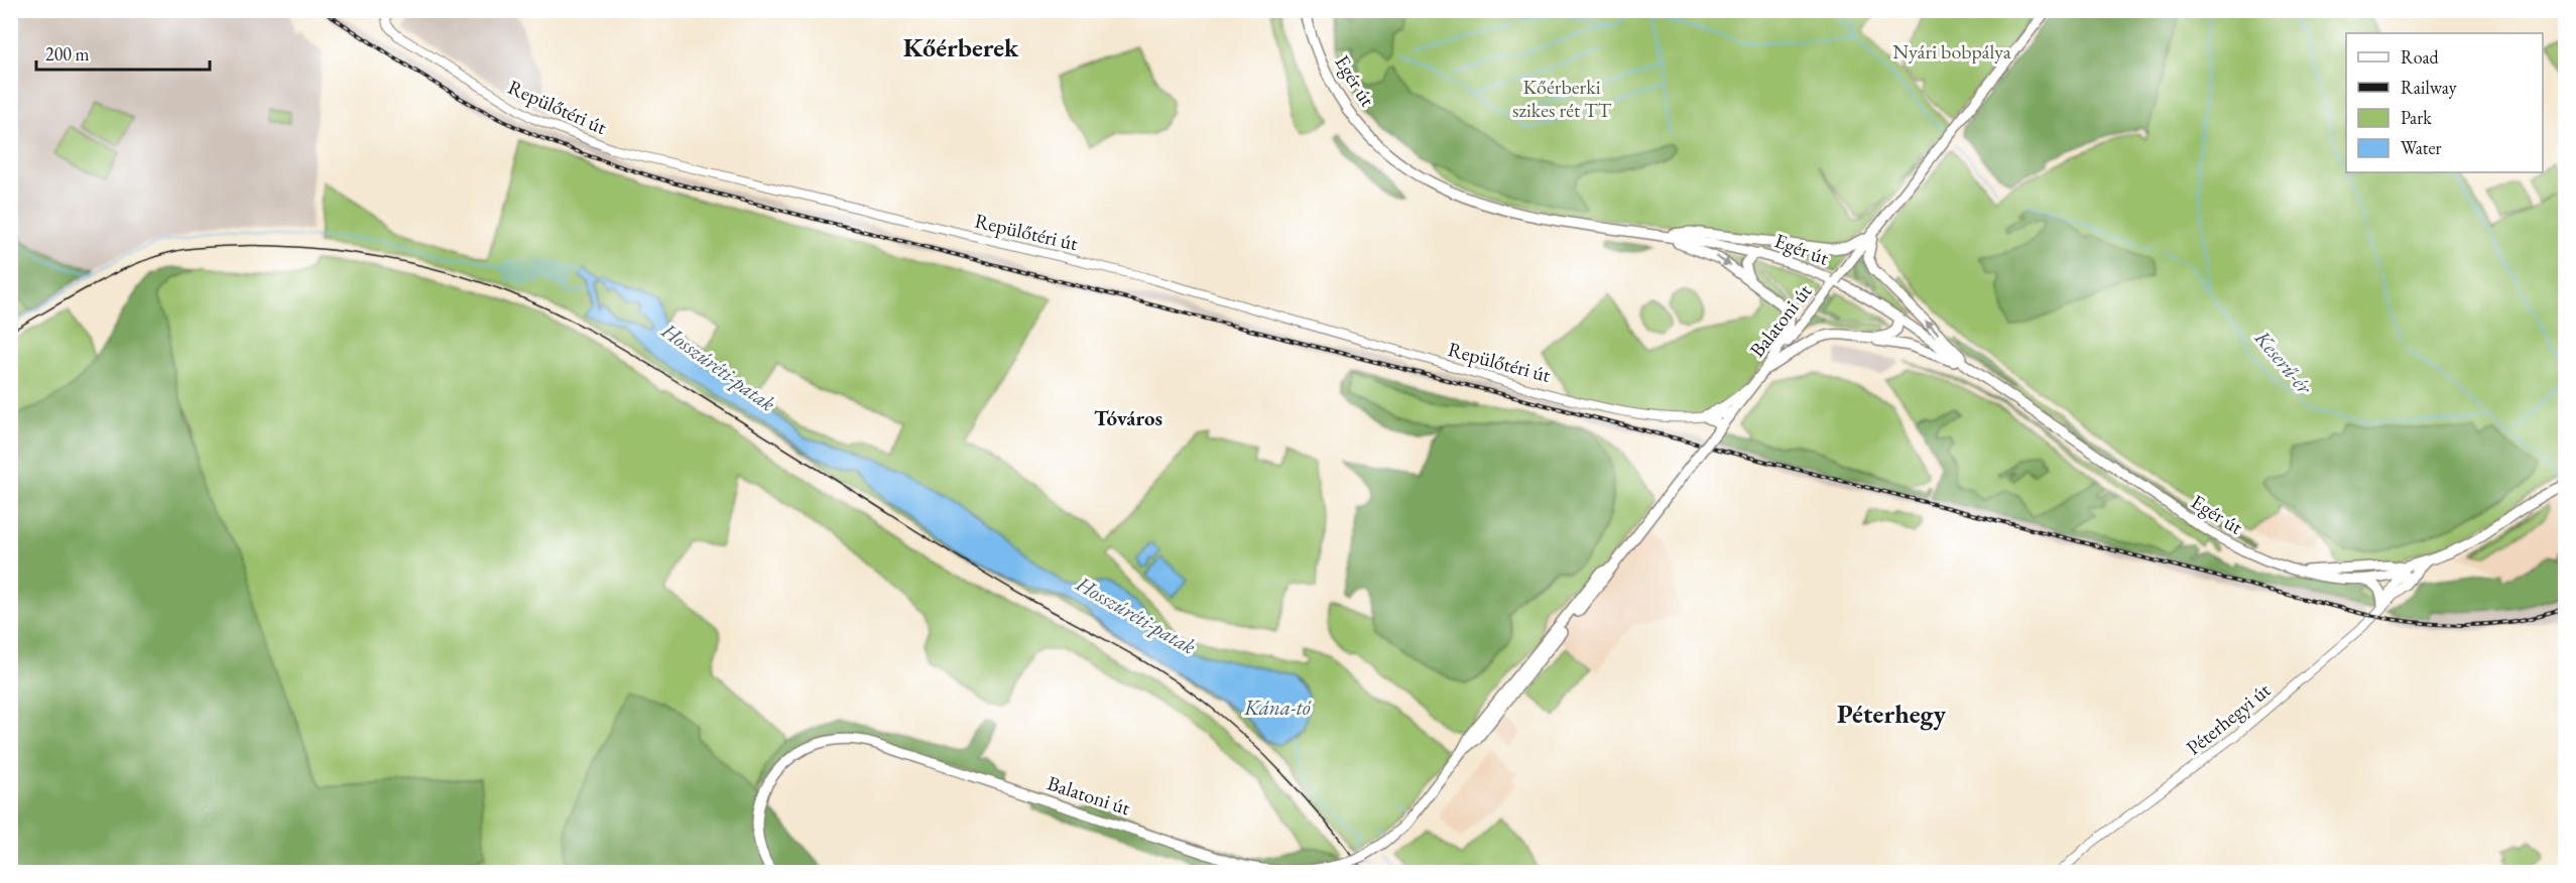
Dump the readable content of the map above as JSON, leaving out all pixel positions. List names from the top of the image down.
{
  "streets": {
    "main road": ["Egér út", "Balatoni út"],
    "street": ["Repülőtéri út", "Péterhegyi út"]
  },
  "crossings": [
    ["Egér út", "Péterhegyi út"],
    ["Repülőtéri út", "Balatoni út"]
  ],
  "districts": ["Kőérberek", "Tóváros", "Péterhegy"],
  "water": ["Keserű-ér", "Hosszúréti-patak", "Kána-tó"],
  "parks": ["Nyári bobpálya", "Kőérberki szikes rét TT"],
  "legend": [
    "Road",
    "Railway",
    "Park",
    "Water"
  ],
  "scale_bar": "200 m"
}
